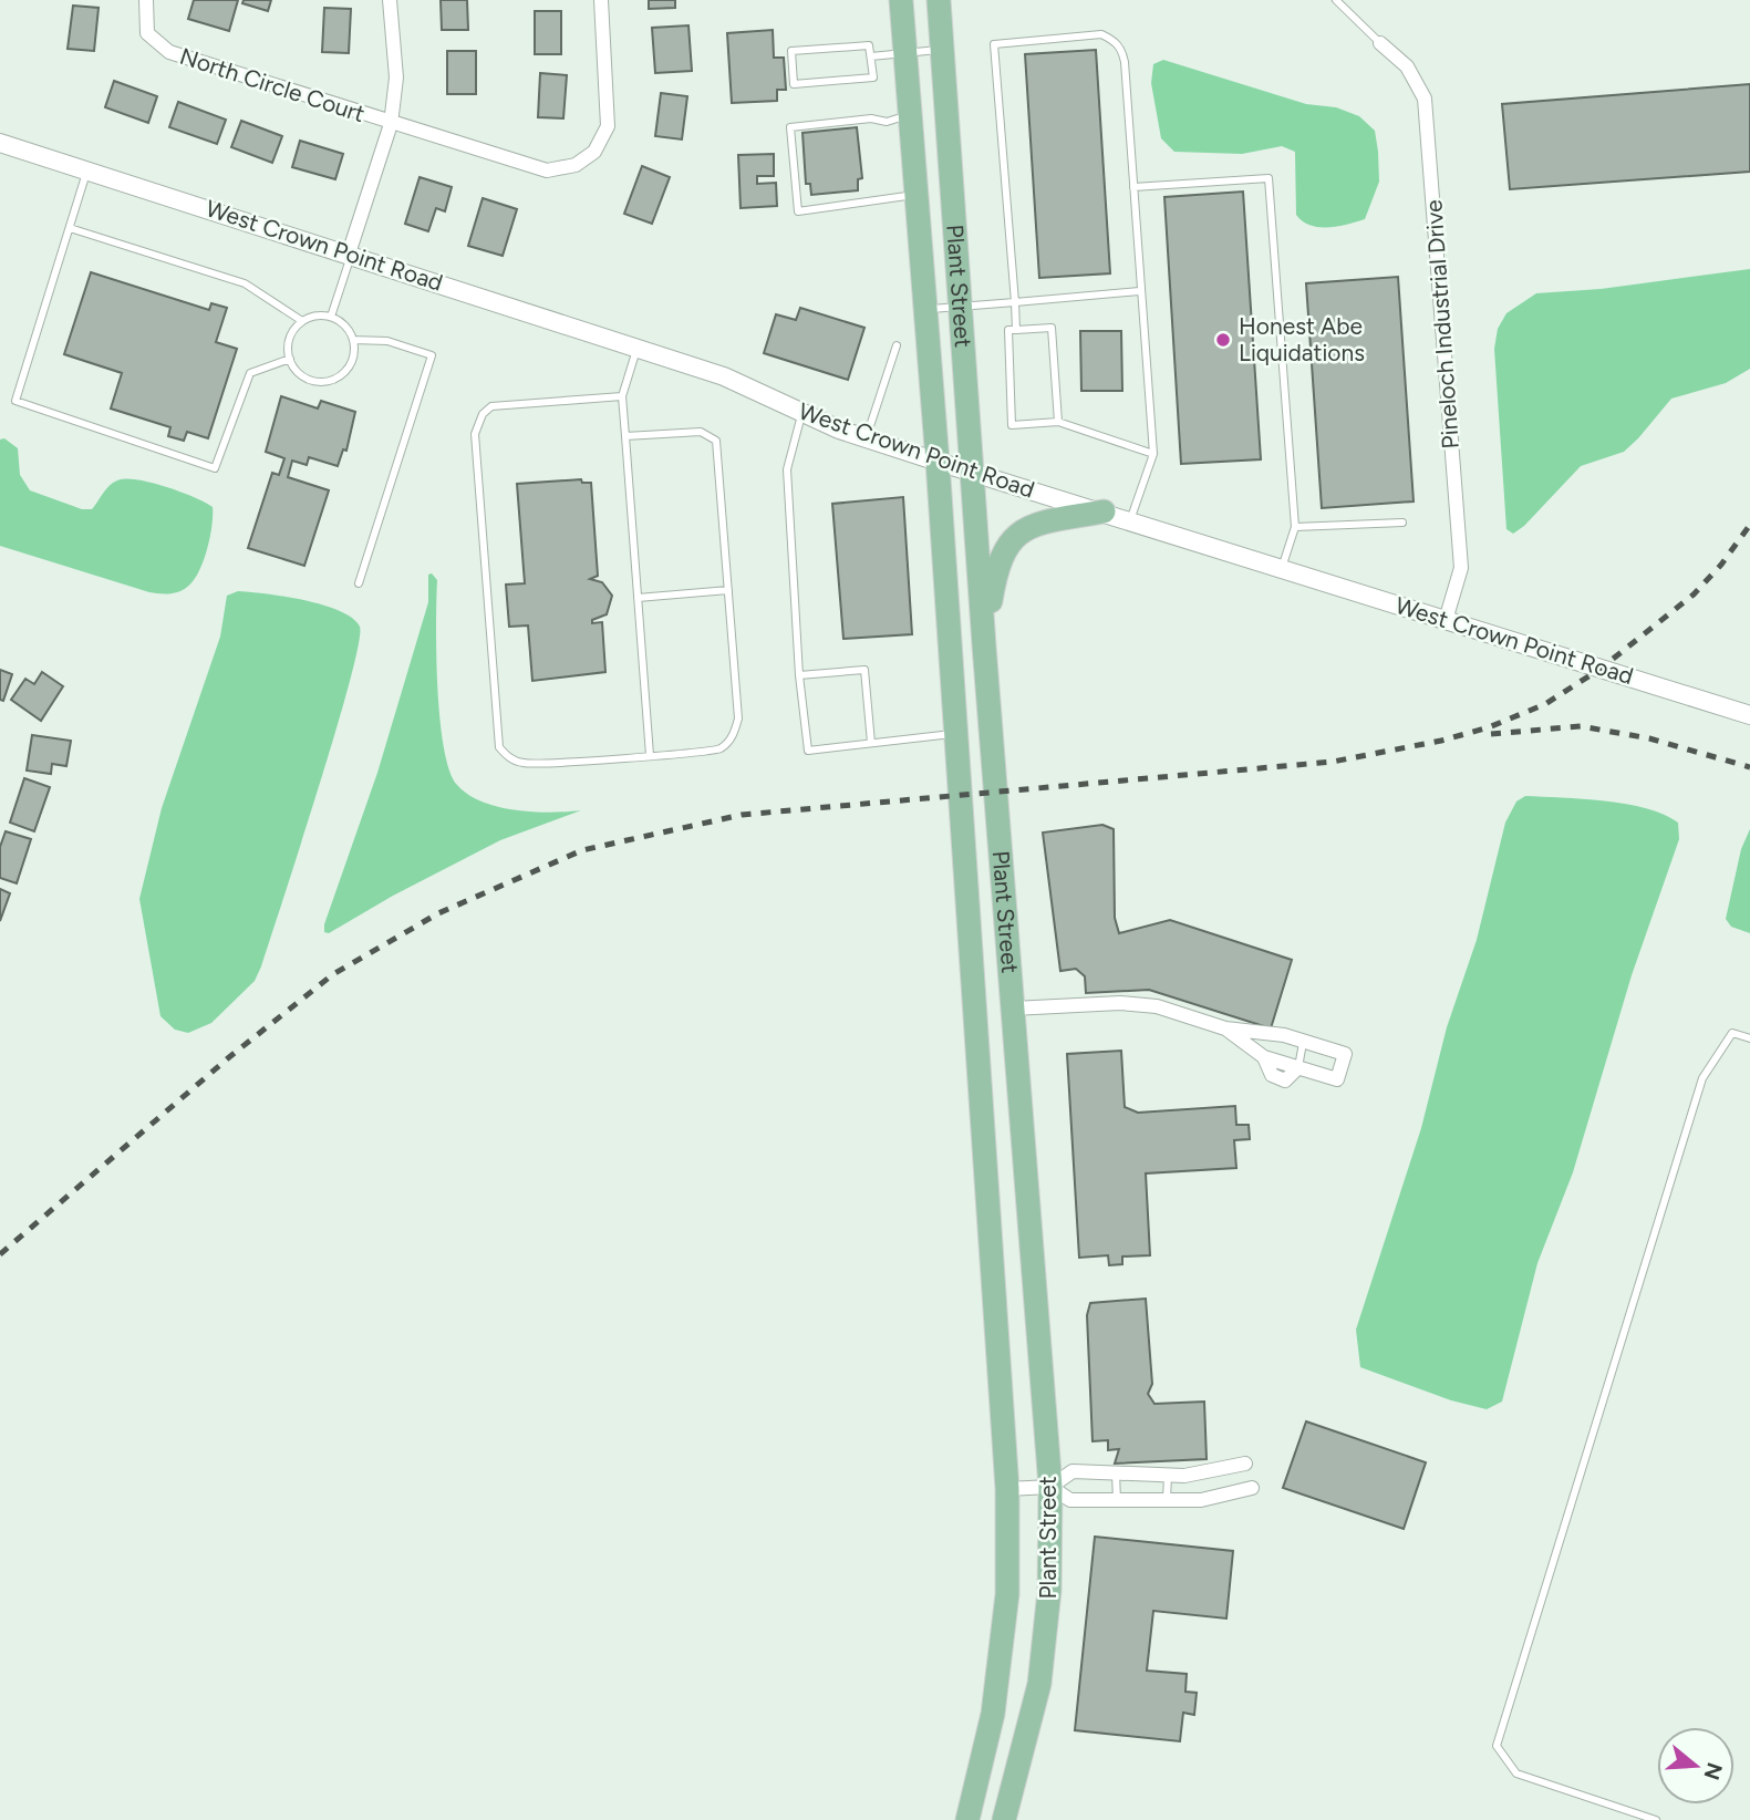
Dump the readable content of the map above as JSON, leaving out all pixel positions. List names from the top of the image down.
{
  "streets": {
    "main road": ["Plant Street"],
    "street": ["North Circle Court", "West Crown Point Road", "Pineloch Industrial Drive"]
  },
  "crossings": [
    ["West Crown Point Road", "Plant Street"],
    ["West Crown Point Road", "Pineloch Industrial Drive"]
  ],
  "places": ["Honest Abe Liquidations"],
  "north": "right"
}
